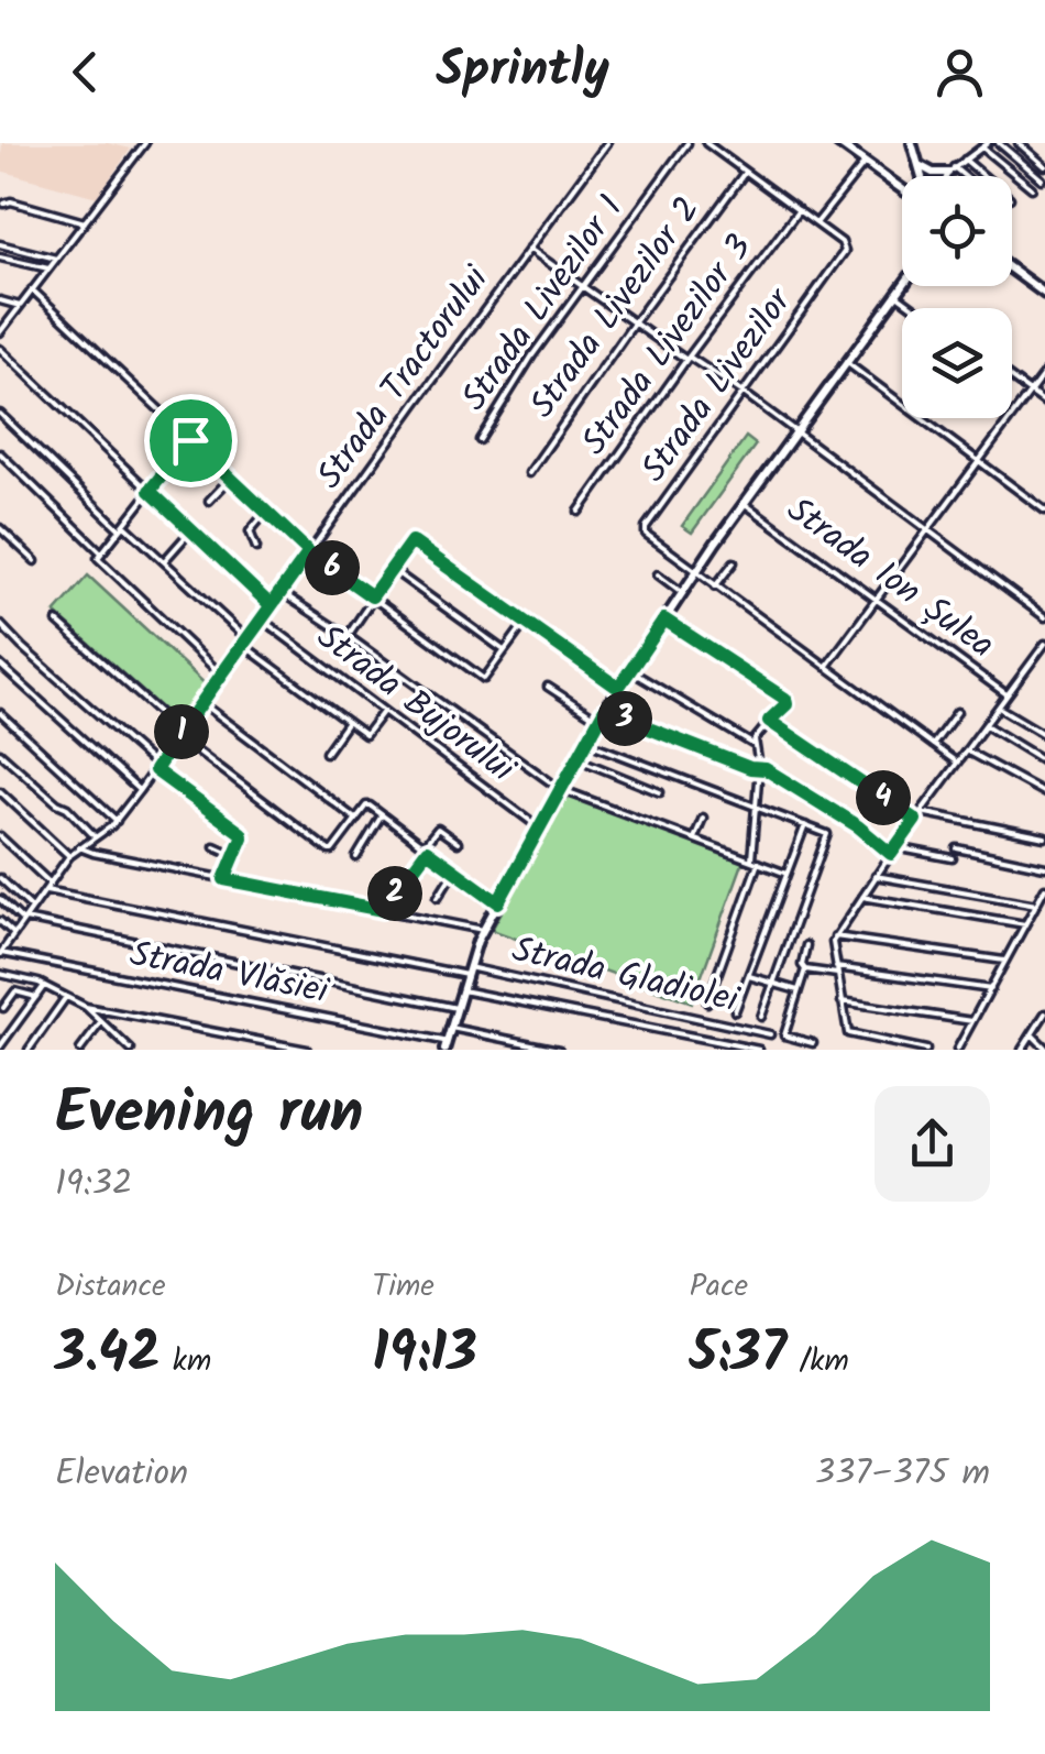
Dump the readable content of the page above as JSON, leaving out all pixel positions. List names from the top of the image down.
{
  "streets": {
    "street": [
      "Strada Livezilor 1",
      "Strada Livezilor 2",
      "Strada Livezilor 3",
      "Strada Tractorului",
      "Strada Livezilor",
      "Strada Ion Șulea",
      "Strada Bujorului",
      "Strada Vlăsiei",
      "Strada Gladiolei"
    ]
  },
  "crossings": [
    ["Strada Livezilor 2", "Strada Livezilor"],
    ["Strada Livezilor 3", "Strada Livezilor"],
    ["Strada Tractorului", "Strada Bujorului"],
    ["Strada Tractorului", "Strada Vlăsiei"],
    ["Strada Tractorului", "Strada Gladiolei"]
  ],
  "page": {
    "header": "Sprintly",
    "pins": [
      "6",
      "3",
      "1",
      "4",
      "2"
    ],
    "heading": ["Evening run", "19:32"],
    "stats": [
      ["Distance", "3.42 km"],
      ["Time", "19:13"],
      ["Pace", "5:37 /km"]
    ],
    "chart": ["Elevation", "337–375 m"]
  }
}
